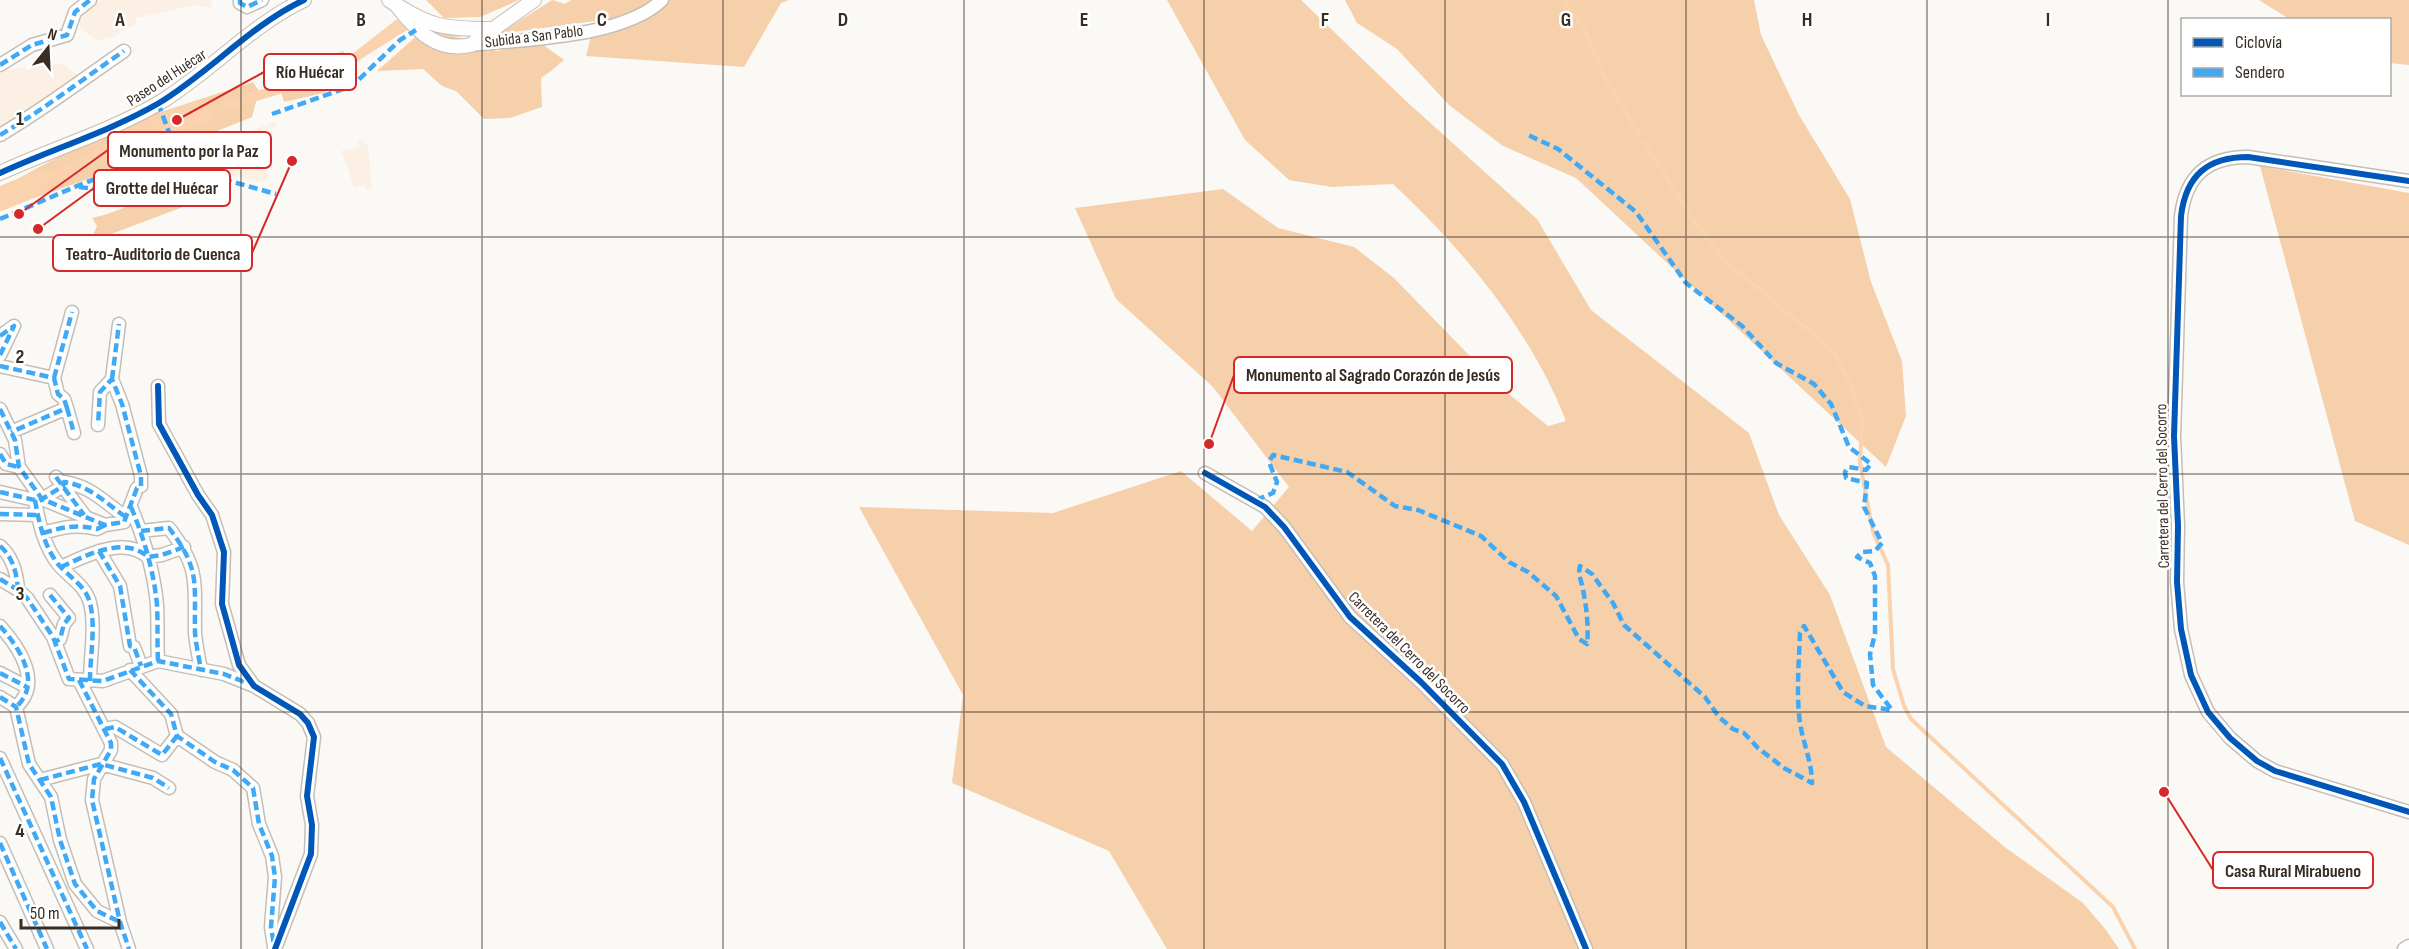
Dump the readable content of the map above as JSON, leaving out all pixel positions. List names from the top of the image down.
{
  "streets": {
    "street": ["Subida a San Pablo", "Paseo del Huécar", "Carretera del Cerro del Socorro"]
  },
  "places": [
    "Río Huécar",
    "Teatro-Auditorio de Cuenca",
    "Monumento por la Paz",
    "Grotte del Huécar",
    "Monumento al Sagrado Corazón de Jesús",
    "Casa Rural Mirabueno"
  ],
  "legend": ["Ciclovía", "Sendero"],
  "scale_bar": "50 m",
  "north": "top",
  "grid": {
    "columns": [
      "A",
      "B",
      "C",
      "D",
      "E",
      "F",
      "G",
      "H",
      "I"
    ],
    "rows": [
      "1",
      "2",
      "3",
      "4"
    ]
  }
}
